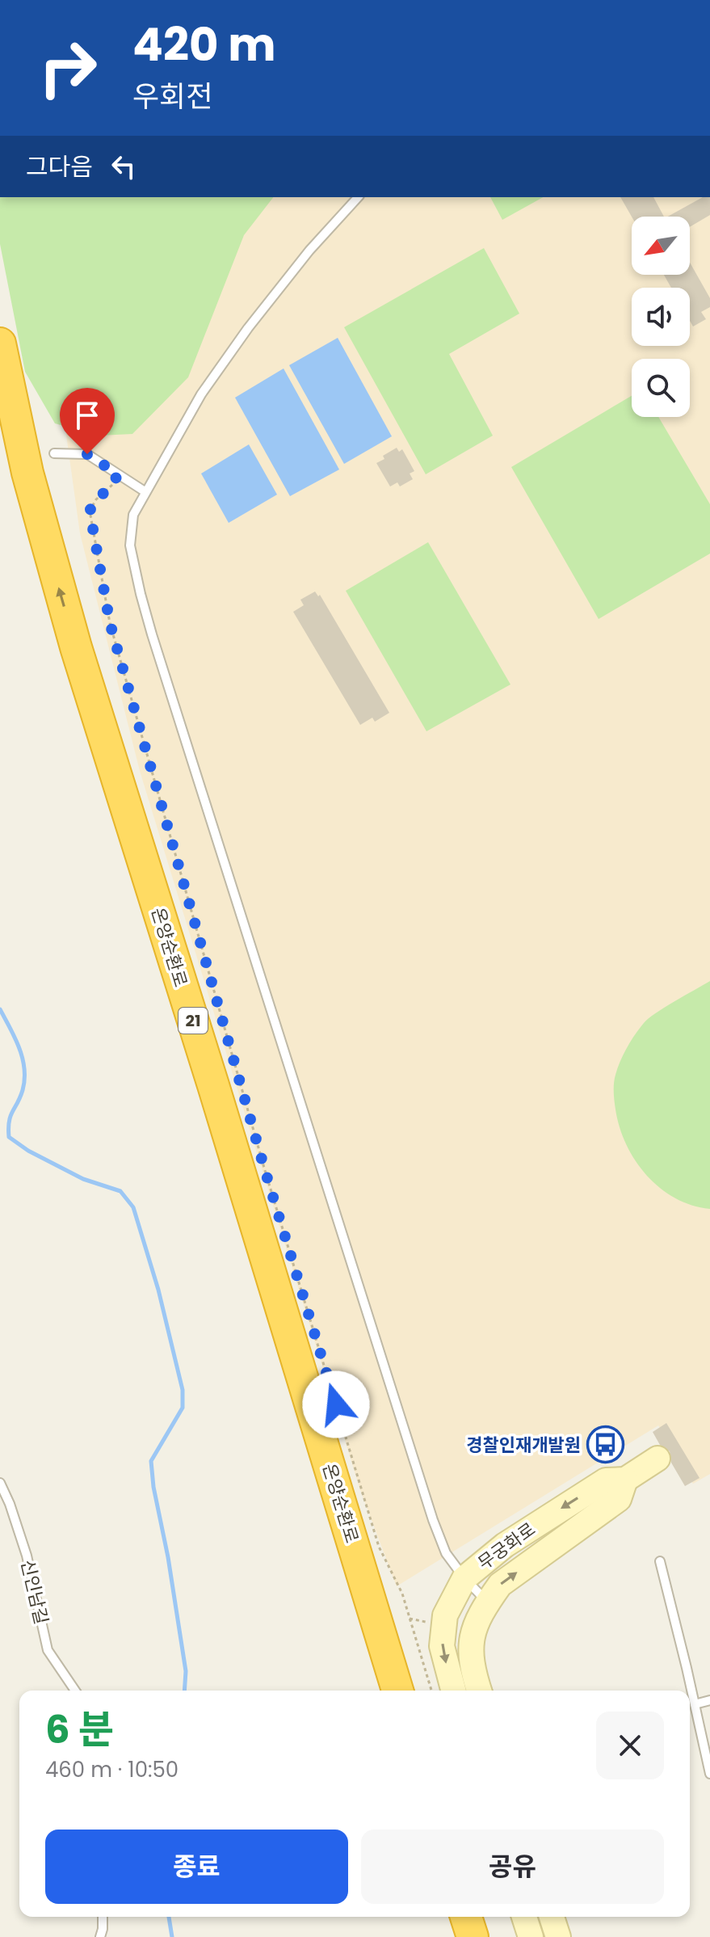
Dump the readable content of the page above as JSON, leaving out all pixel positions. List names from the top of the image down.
{
  "streets": {
    "highway": ["온양순환로", "21"],
    "street": ["무궁화로"],
    "lane": ["신인남길"]
  },
  "places": {
    "bus stop": ["경찰인재개발원"]
  },
  "north": "bottom left",
  "page": {
    "turn": ["420 m", "우회전"],
    "then": "그다음",
    "heading": ["6 분", "460 m · 10:50"],
    "buttons": ["종료", "공유"]
  }
}
